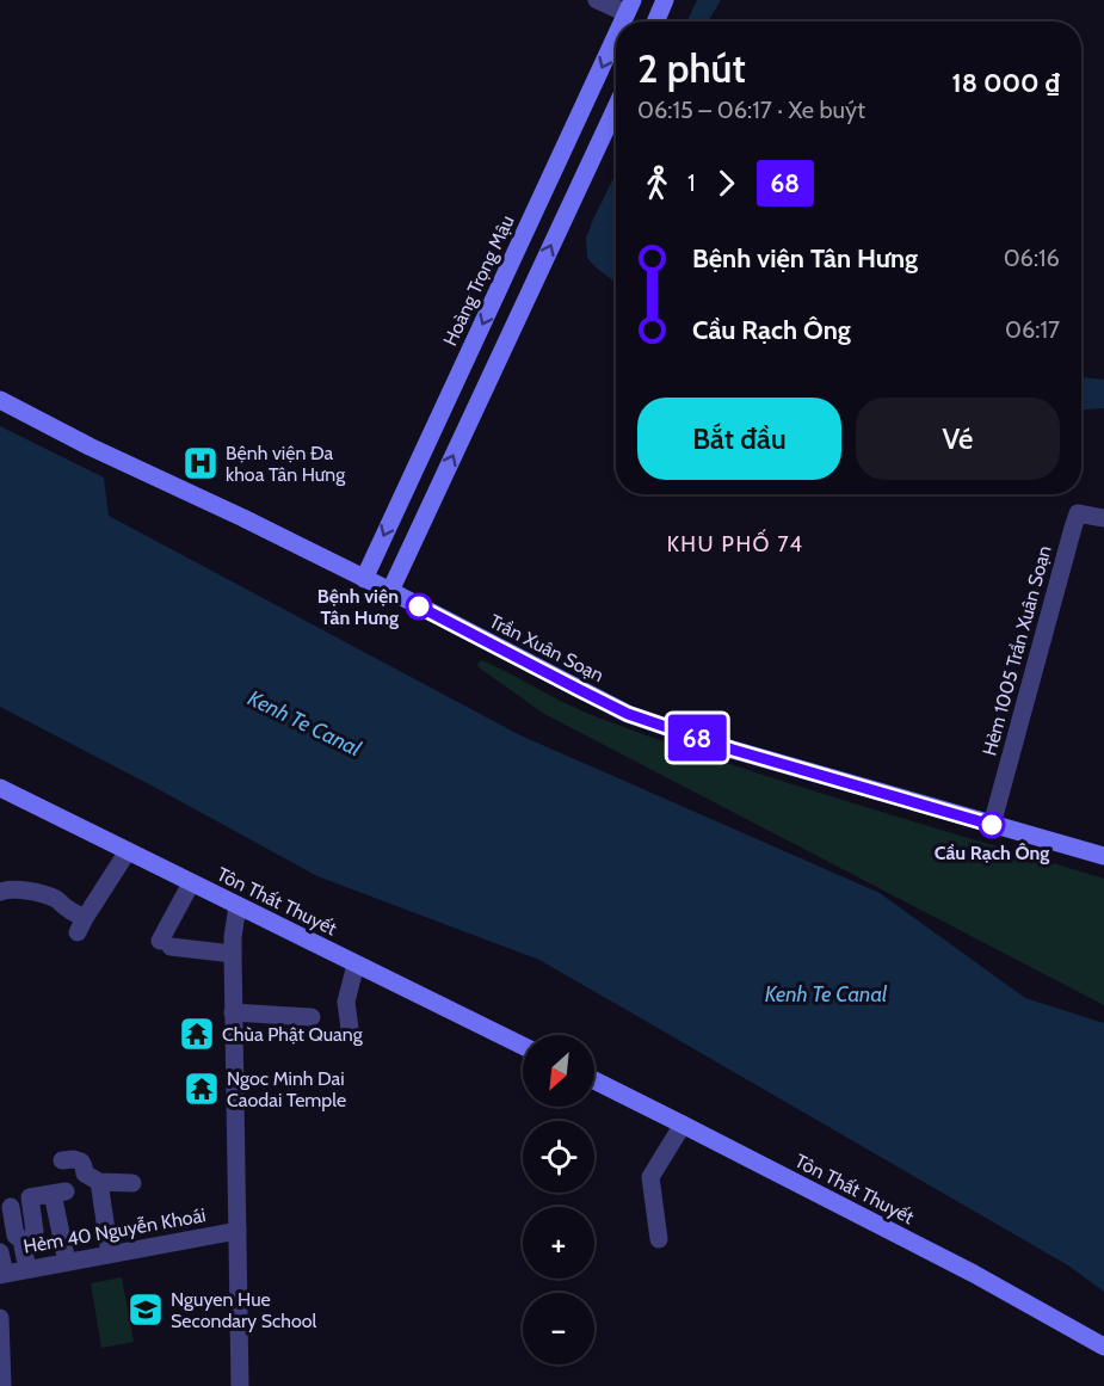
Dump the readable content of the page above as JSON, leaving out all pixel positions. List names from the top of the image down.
{
  "streets": {
    "main road": ["Hoàng Trọng Mậu", "Trần Xuân Soạn", "Tôn Thất Thuyết"],
    "street": ["Hẻm 1005 Trần Xuân Soạn", "Hẻm 40 Nguyễn Khoái"]
  },
  "crossings": [
    ["Hoàng Trọng Mậu", "Trần Xuân Soạn"],
    ["Trần Xuân Soạn", "Hẻm 1005 Trần Xuân Soạn"]
  ],
  "districts": ["KHU PHỐ 74"],
  "water": ["Kenh Te Canal"],
  "places": {
    "hospital": ["Bệnh viện Đa khoa Tân Hưng"],
    "other": ["Bệnh viện Tân Hưng", "Cầu Rạch Ông"],
    "temple": ["Chùa Phật Quang", "Ngoc Minh Dai Caodai Temple"],
    "school or university": ["Nguyen Hue Secondary School"]
  },
  "lines": ["bus line 68"],
  "north": "bottom left",
  "page": {
    "on_map": "68",
    "heading": ["2 phút", "06:15 – 06:17 · Xe buýt", "18 000 ₫"],
    "legs": ["1", "68"],
    "list": [
      {
        "name": "Bệnh viện Tân Hưng",
        "value": "06:16"
      },
      {
        "name": "Cầu Rạch Ông",
        "value": "06:17"
      }
    ],
    "buttons": ["Bắt đầu", "Vé"],
    "map_buttons": ["+", "−"]
  }
}
